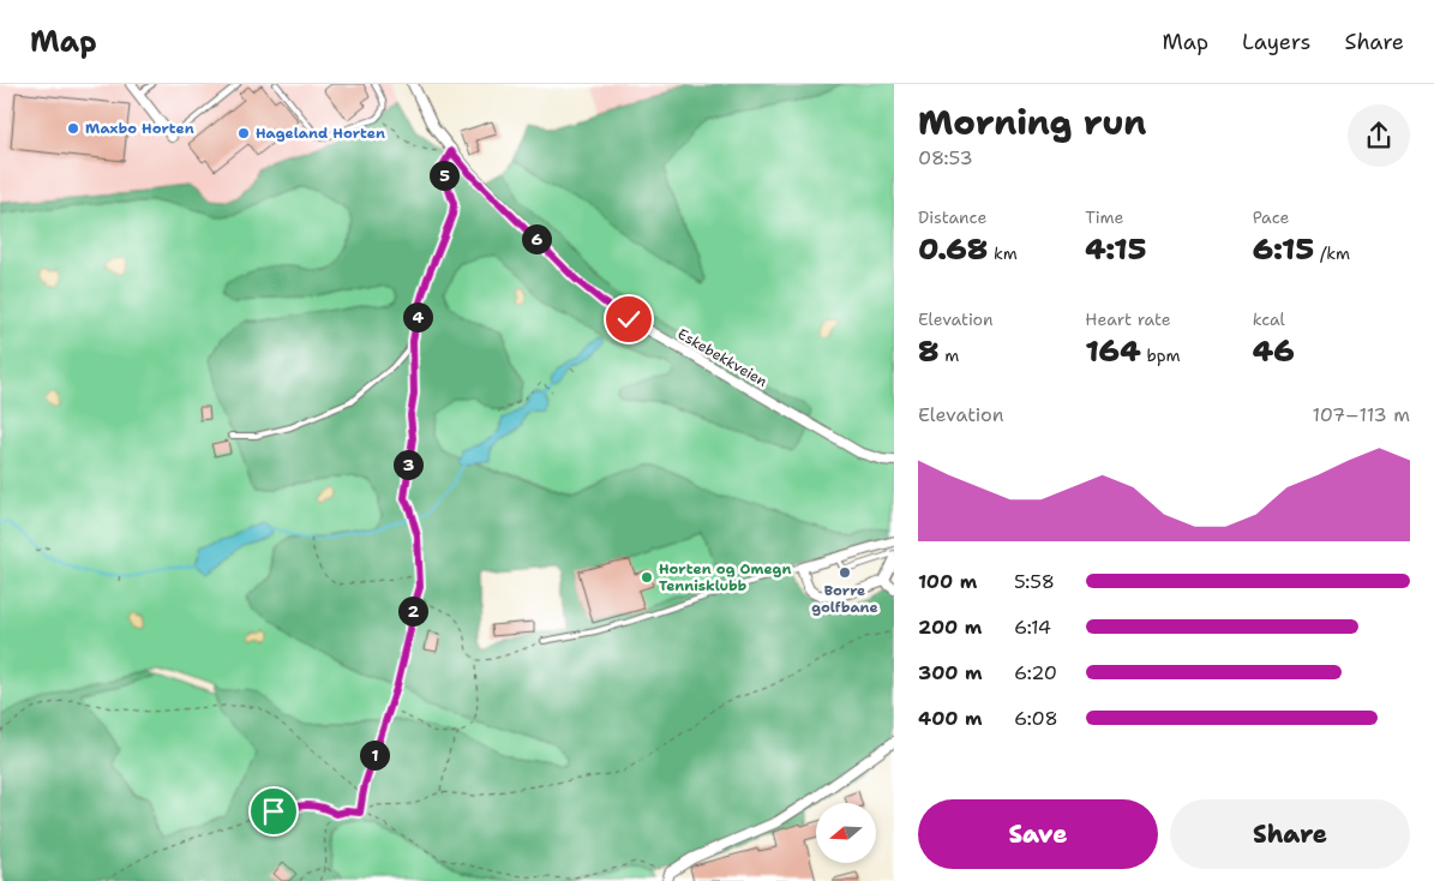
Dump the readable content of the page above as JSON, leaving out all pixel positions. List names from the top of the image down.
{
  "streets": {
    "street": ["Eskebekkveien"]
  },
  "places": [
    "Maxbo Horten",
    "Hageland Horten",
    "Borre golfbane",
    "Horten og Omegn Tennisklubb"
  ],
  "north": "left",
  "page": {
    "header": "Map",
    "nav": ["Map", "Layers", "Share"],
    "heading": ["Morning run", "08:53"],
    "pins": [
      "5",
      "6",
      "4",
      "3",
      "2",
      "1"
    ],
    "stats": [
      ["Distance", "0.68 km"],
      ["Time", "4:15"],
      ["Pace", "6:15 /km"],
      ["Elevation", "8 m"],
      ["Heart rate", "164 bpm"],
      ["kcal", "46"]
    ],
    "chart": ["Elevation", "107–113 m"],
    "list": [
      {
        "name": "100 m",
        "note": "5:58"
      },
      {
        "name": "200 m",
        "note": "6:14"
      },
      {
        "name": "300 m",
        "note": "6:20"
      },
      {
        "name": "400 m",
        "note": "6:08"
      }
    ],
    "buttons": ["Save", "Share"]
  }
}
